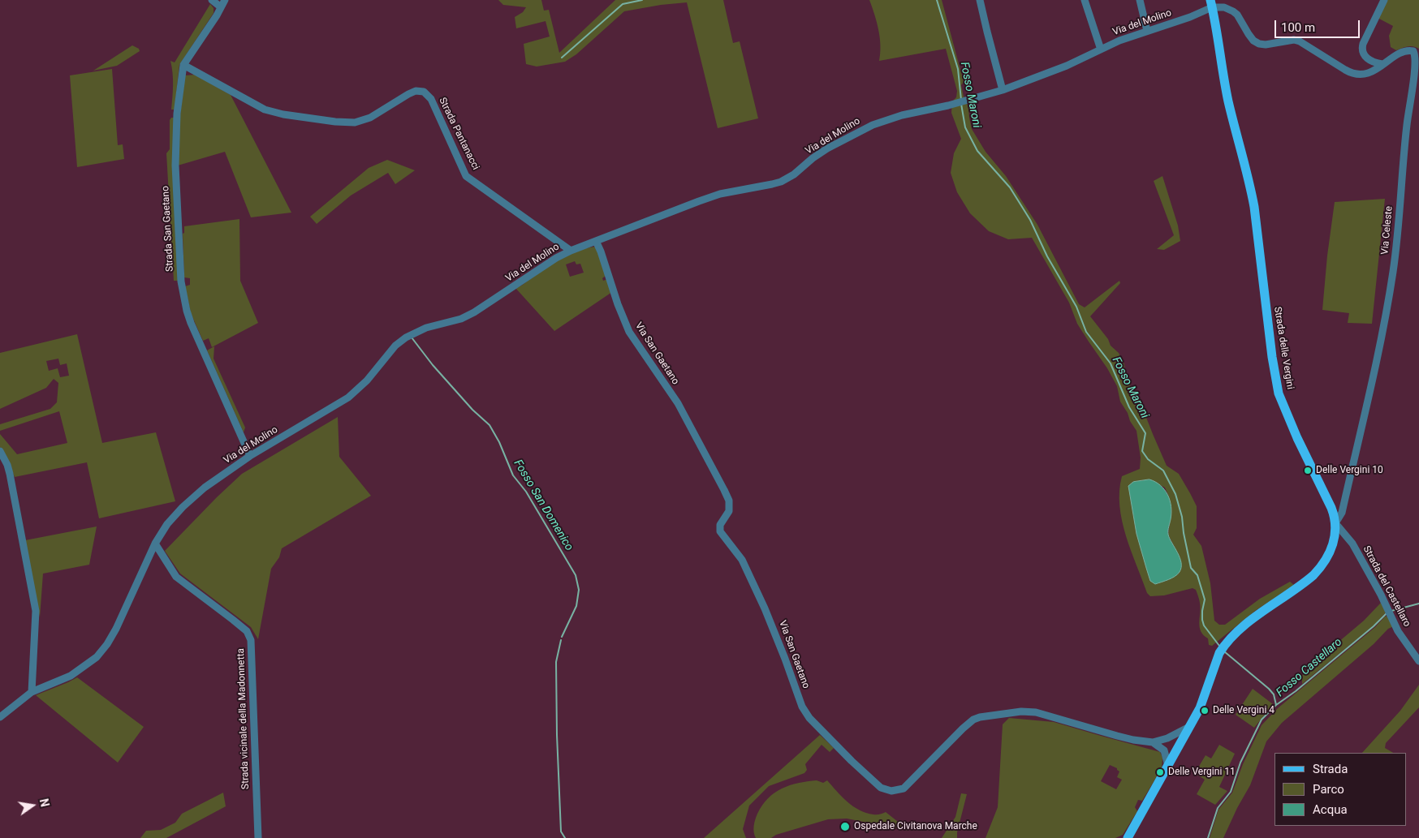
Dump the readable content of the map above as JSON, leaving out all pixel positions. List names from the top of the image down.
{
  "streets": {
    "main road": ["Strada delle Vergini"],
    "street": [
      "Via del Molino",
      "Strada Pantanacci",
      "Strada San Gaetano",
      "Via Celeste",
      "Via San Gaetano",
      "Strada del Castellaro",
      "Strada vicinale della Madonnetta"
    ]
  },
  "crossings": [
    ["Via del Molino", "Strada Pantanacci"],
    ["Via del Molino", "Strada San Gaetano"],
    ["Via del Molino", "Strada delle Vergini"],
    ["Via del Molino", "Via San Gaetano"],
    ["Via del Molino", "Strada vicinale della Madonnetta"],
    ["Strada Pantanacci", "Strada San Gaetano"],
    ["Via Celeste", "Strada delle Vergini"],
    ["Via Celeste", "Strada del Castellaro"],
    ["Strada delle Vergini", "Via San Gaetano"],
    ["Strada delle Vergini", "Strada del Castellaro"]
  ],
  "water": ["Fosso Maroni", "Fosso San Domenico", "Fosso Castellaro"],
  "places": [
    "Delle Vergini 10",
    "Delle Vergini 4",
    "Delle Vergini 11",
    "Ospedale Civitanova Marche"
  ],
  "legend": ["Strada", "Parco", "Acqua"],
  "scale_bar": "100 m",
  "north": "right"
}
